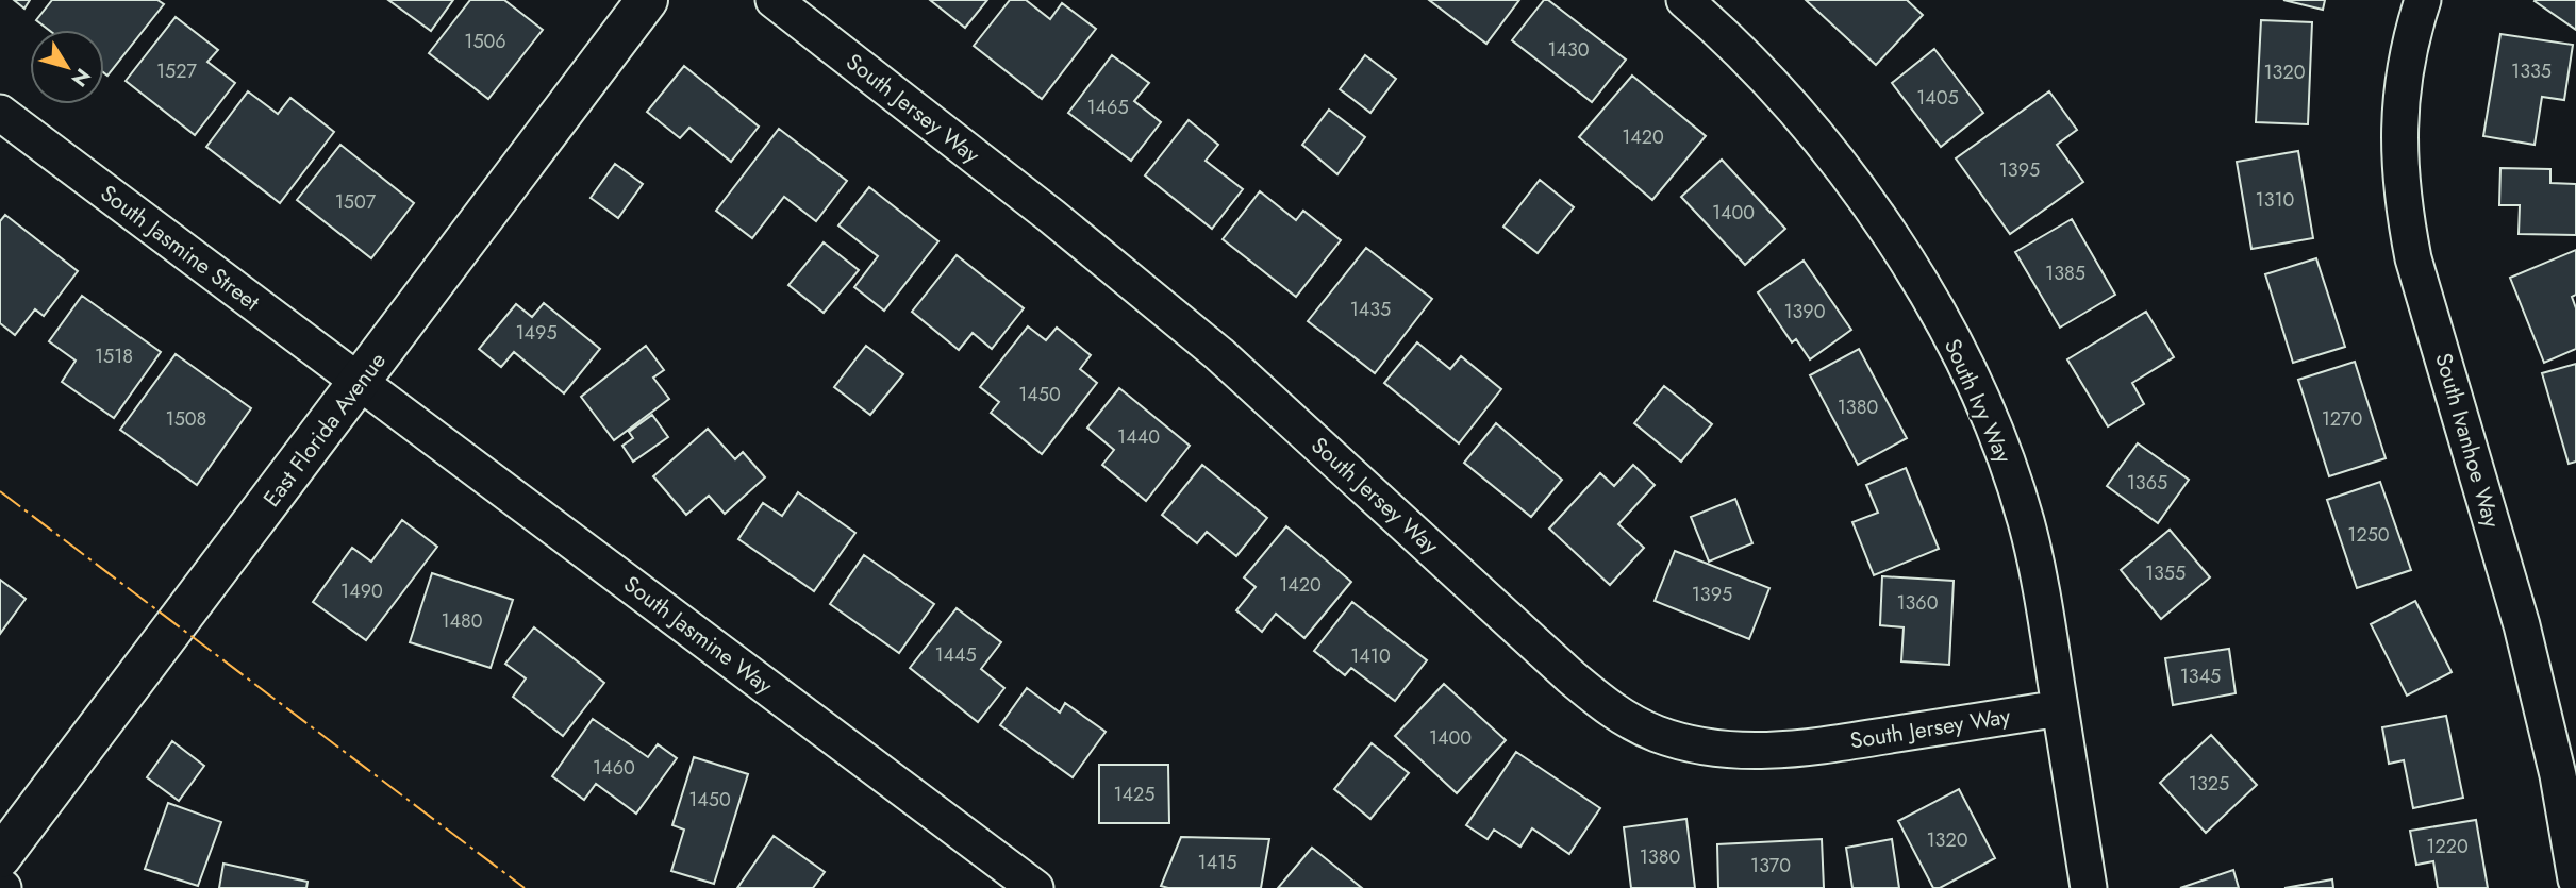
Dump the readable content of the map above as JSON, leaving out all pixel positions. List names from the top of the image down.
{
  "streets": {
    "street": [
      "South Jersey Way",
      "South Jasmine Street",
      "South Ivy Way",
      "East Florida Avenue",
      "South Ivanhoe Way",
      "South Jasmine Way"
    ]
  },
  "crossings": [
    ["South Jersey Way", "South Ivy Way"],
    ["South Jasmine Street", "East Florida Avenue"],
    ["South Jasmine Street", "South Jasmine Way"],
    ["East Florida Avenue", "South Jasmine Way"]
  ],
  "house_numbers": [
    "1506",
    "1430",
    "1527",
    "1335",
    "1320",
    "1405",
    "1465",
    "1420",
    "1395",
    "1310",
    "1507",
    "1400",
    "1385",
    "1435",
    "1390",
    "1495",
    "1518",
    "1450",
    "1380",
    "1508",
    "1270",
    "1440",
    "1365",
    "1250",
    "1355",
    "1420",
    "1490",
    "1395",
    "1360",
    "1480",
    "1445",
    "1410",
    "1345",
    "1400",
    "1460",
    "1325",
    "1425",
    "1450",
    "1320",
    "1220",
    "1380",
    "1415",
    "1370"
  ],
  "north": "bottom right"
}
